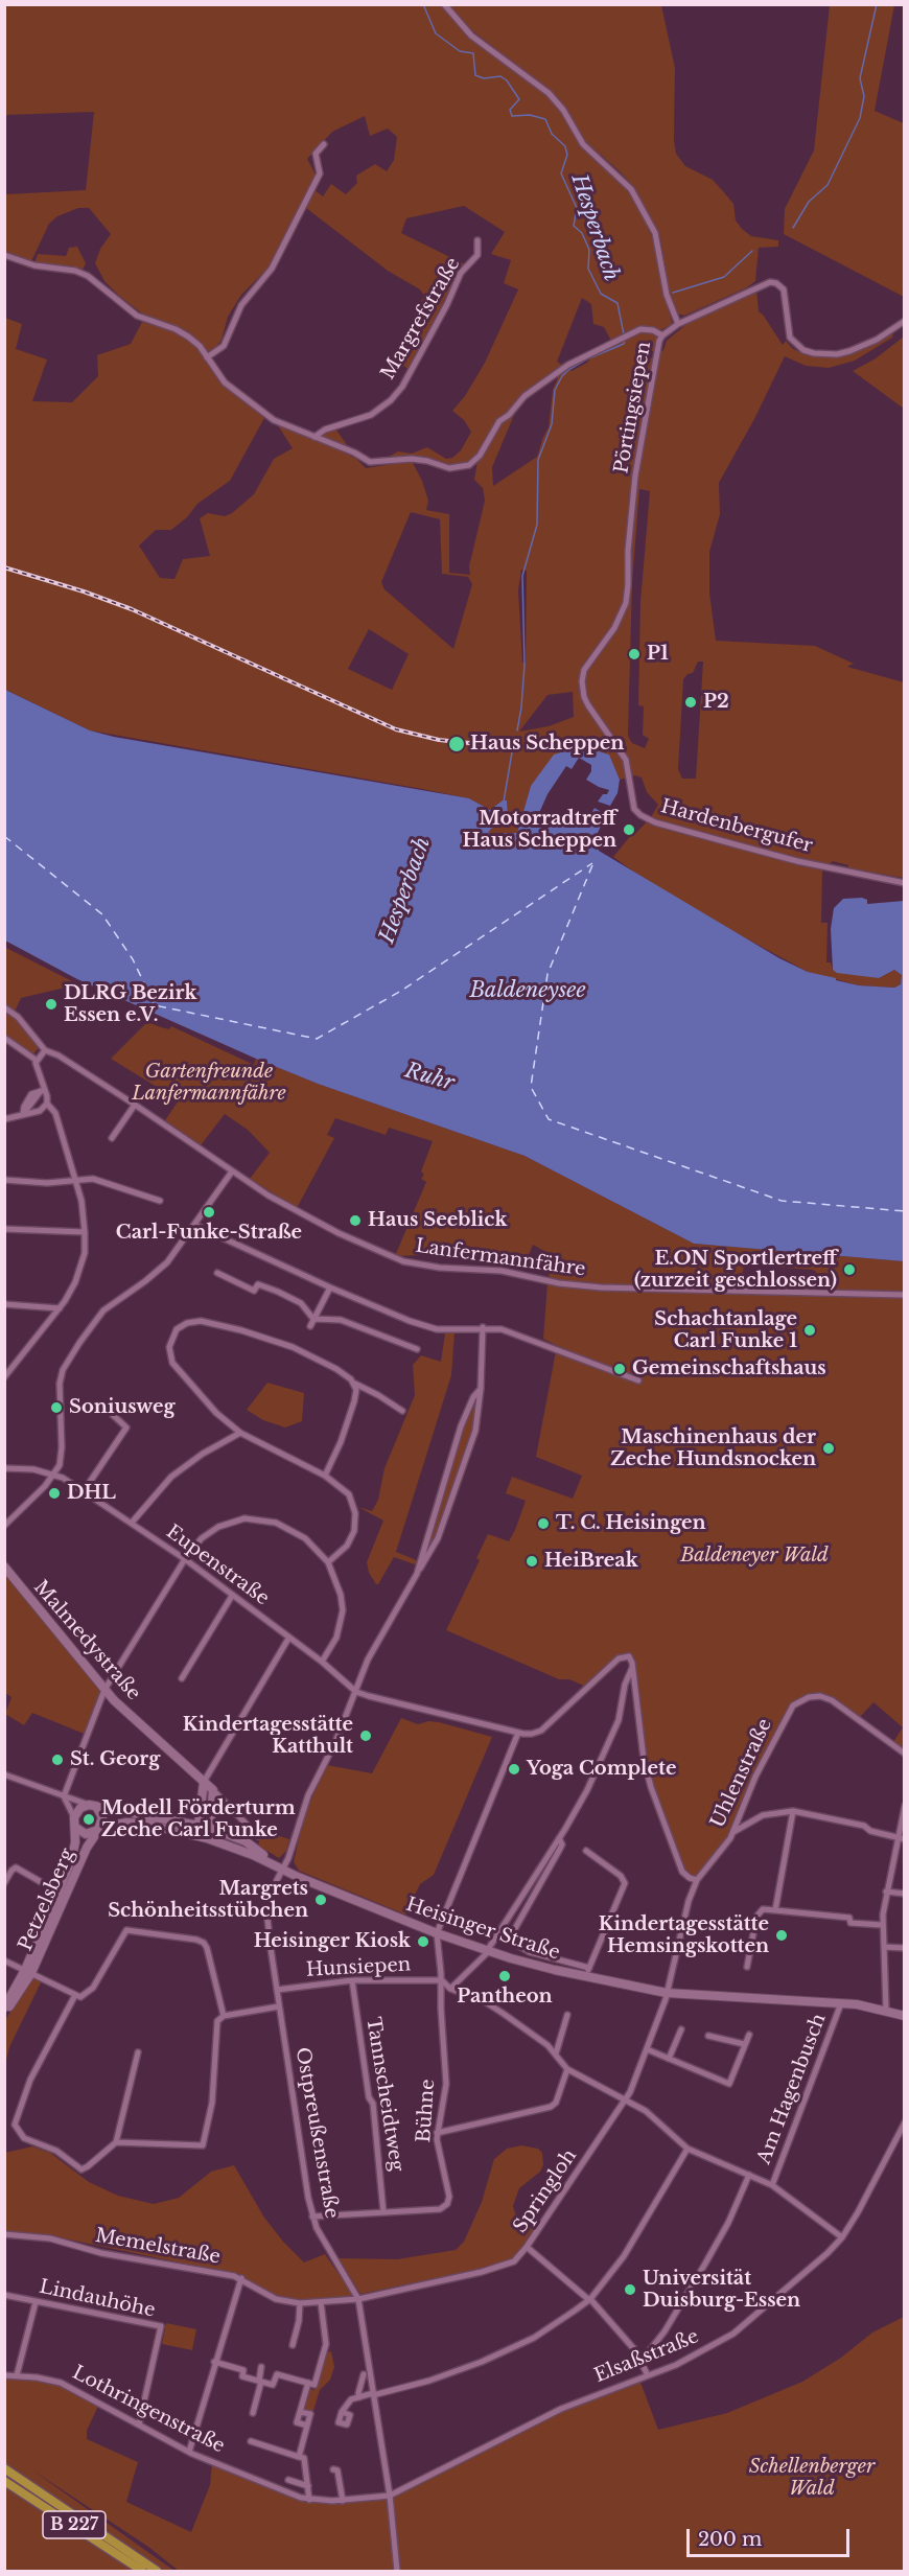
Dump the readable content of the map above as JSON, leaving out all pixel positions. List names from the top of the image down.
{
  "streets": {
    "main road": [
      "Malmedystraße",
      "Petzelsberg",
      "Heisinger Straße",
      "B 227"
    ],
    "street": [
      "Margrefstraße",
      "Pörtingsiepen",
      "Hardenbergufer",
      "Lanfermannfähre",
      "Eupenstraße",
      "Uhlenstraße",
      "Hunsiepen",
      "Am Hagenbusch",
      "Tannscheidtweg",
      "Bühne",
      "Ostpreußenstraße",
      "Springloh",
      "Memelstraße",
      "Lindauhöhe",
      "Elsaßstraße",
      "Lothringenstraße"
    ]
  },
  "crossings": [
    ["Pörtingsiepen", "Hardenbergufer"],
    ["Eupenstraße", "Ostpreußenstraße"],
    ["Uhlenstraße", "Heisinger Straße"],
    ["Uhlenstraße", "Springloh"],
    ["Petzelsberg", "Heisinger Straße"],
    ["Heisinger Straße", "Am Hagenbusch"],
    ["Heisinger Straße", "Bühne"],
    ["Heisinger Straße", "Ostpreußenstraße"],
    ["Heisinger Straße", "Springloh"],
    ["Hunsiepen", "Tannscheidtweg"],
    ["Hunsiepen", "Bühne"],
    ["Hunsiepen", "Ostpreußenstraße"],
    ["Tannscheidtweg", "Bühne"],
    ["Ostpreußenstraße", "Springloh"],
    ["Ostpreußenstraße", "Memelstraße"],
    ["Ostpreußenstraße", "Elsaßstraße"],
    ["Ostpreußenstraße", "Lothringenstraße"],
    ["Springloh", "Memelstraße"],
    ["Lindauhöhe", "Lothringenstraße"],
    ["Elsaßstraße", "Lothringenstraße"]
  ],
  "water": ["Hesperbach", "Baldeneysee", "Ruhr"],
  "parks": ["Gartenfreunde Lanfermannfähre", "Baldeneyer Wald", "Schellenberger Wald"],
  "places": [
    "P1",
    "P2",
    "Haus Scheppen",
    "Motorradtreff Haus Scheppen",
    "DLRG Bezirk Essen e.V.",
    "Carl-Funke-Straße",
    "Haus Seeblick",
    "E.ON Sportlertreff (zurzeit geschlossen)",
    "Schachtanlage Carl Funke 1",
    "Gemeinschaftshaus",
    "Soniusweg",
    "Maschinenhaus der Zeche Hundsnocken",
    "DHL",
    "T. C. Heisingen",
    "HeiBreak",
    "Kindertagesstätte Katthult",
    "St. Georg",
    "Yoga Complete",
    "Modell Förderturm Zeche Carl Funke",
    "Margrets Schönheitsstübchen",
    "Kindertagesstätte Hemsingskotten",
    "Heisinger Kiosk",
    "Pantheon",
    "Universität Duisburg-Essen"
  ],
  "scale_bar": "200 m"
}
